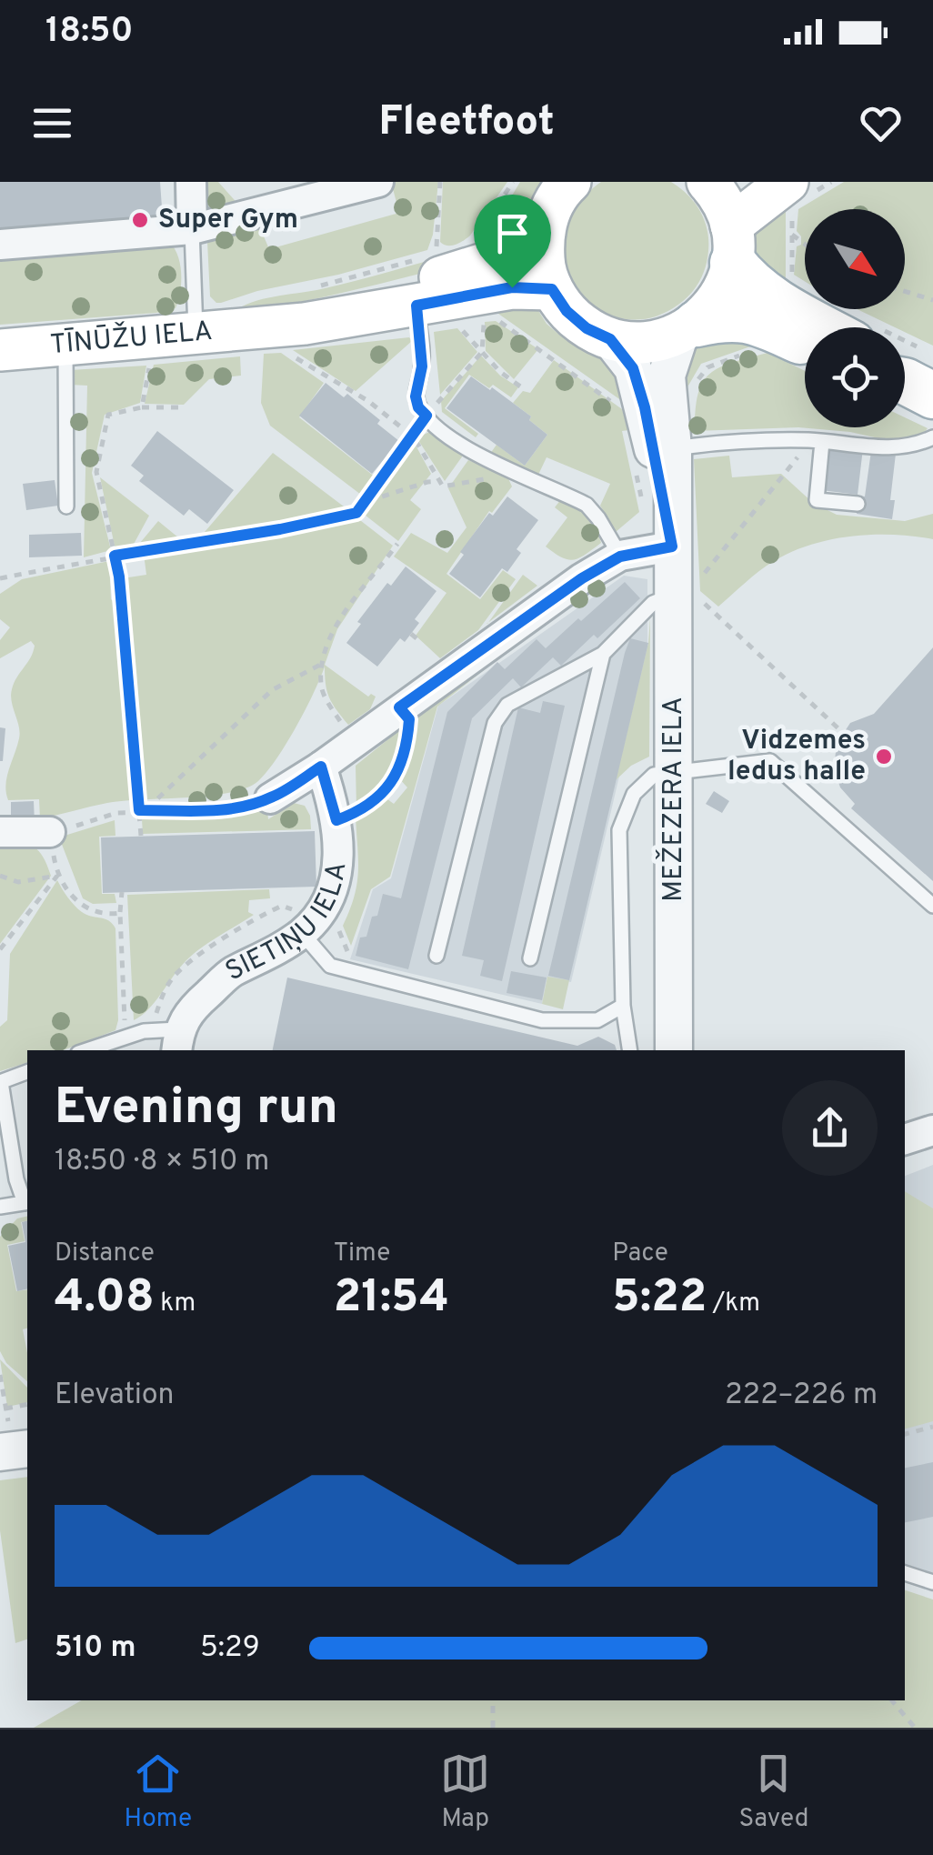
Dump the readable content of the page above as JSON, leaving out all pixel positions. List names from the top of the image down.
{
  "streets": {
    "main road": ["TĪNŪŽU IELA"],
    "street": ["MEŽEZERA IELA", "SIETIŅU IELA"]
  },
  "places": ["Super Gym", "Vidzemes ledus halle"],
  "north": "bottom right",
  "page": {
    "status": "18:50",
    "header": "Fleetfoot",
    "heading": ["Evening run", "18:50 · 8 × 510 m"],
    "stats": [
      ["Distance", "4.08 km"],
      ["Time", "21:54"],
      ["Pace", "5:22 /km"]
    ],
    "chart": ["Elevation", "222–226 m"],
    "list": [
      {
        "name": "510 m",
        "note": "5:29"
      }
    ],
    "tabs": ["Home", "Map", "Saved"]
  }
}
